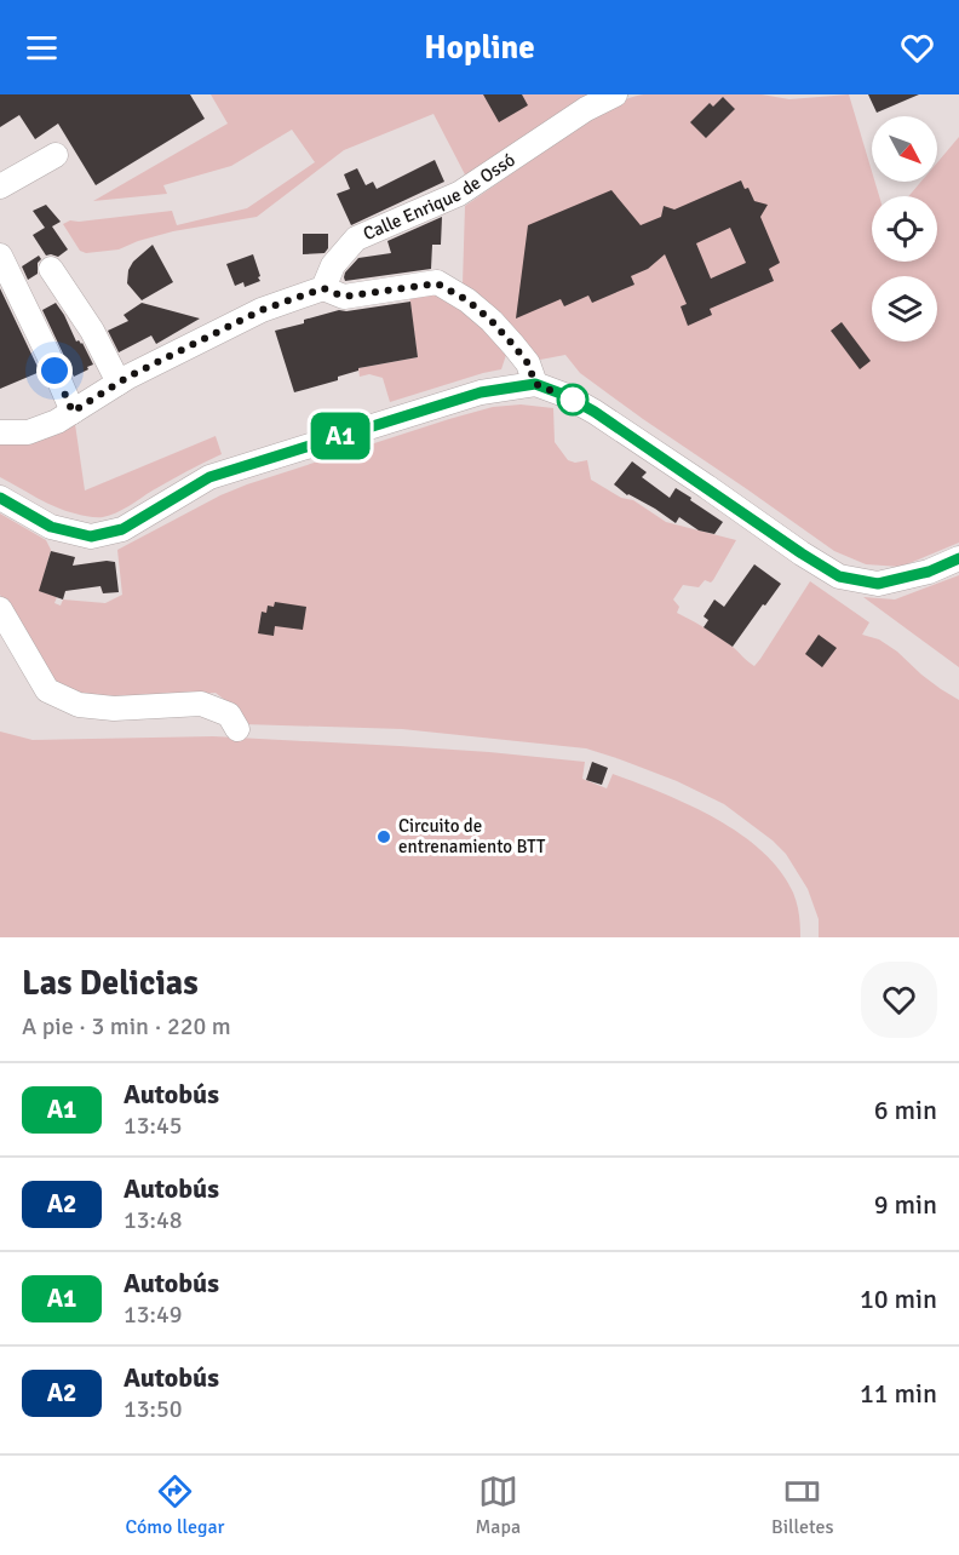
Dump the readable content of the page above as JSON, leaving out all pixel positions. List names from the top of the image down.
{
  "streets": {
    "street": ["Calle Enrique de Ossó"]
  },
  "places": ["Circuito de entrenamiento BTT"],
  "lines": ["bus line A1"],
  "north": "bottom right",
  "page": {
    "header": "Hopline",
    "on_map": "A1",
    "heading": ["Las Delicias", "A pie · 3 min · 220 m"],
    "list": [
      {
        "mark": "A1",
        "name": "Autobús",
        "note": "13:45",
        "value": "6 min"
      },
      {
        "mark": "A2",
        "name": "Autobús",
        "note": "13:48",
        "value": "9 min"
      },
      {
        "mark": "A1",
        "name": "Autobús",
        "note": "13:49",
        "value": "10 min"
      },
      {
        "mark": "A2",
        "name": "Autobús",
        "note": "13:50",
        "value": "11 min"
      }
    ],
    "tabs": ["Cómo llegar", "Mapa", "Billetes"]
  }
}
